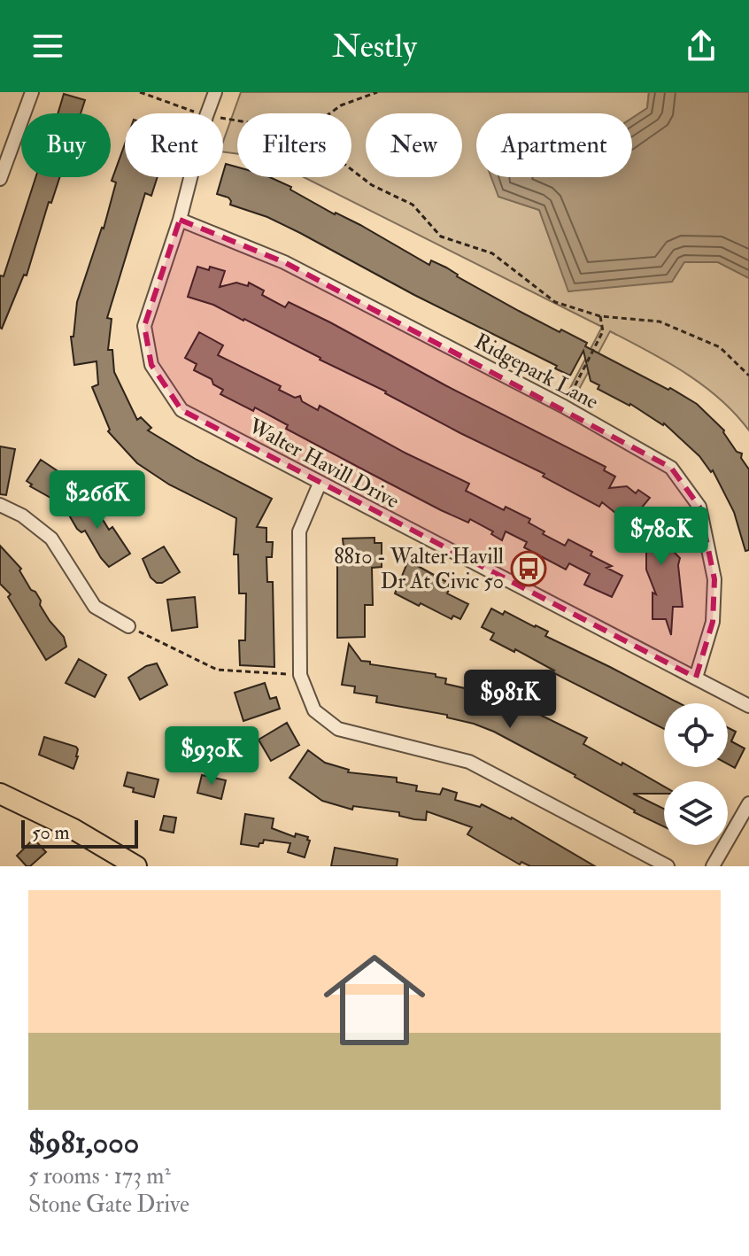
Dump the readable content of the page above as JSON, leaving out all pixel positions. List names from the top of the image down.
{
  "streets": {
    "street": ["Ridgepark Lane", "Walter Havill Drive"]
  },
  "crossings": [
    ["Ridgepark Lane", "Walter Havill Drive"]
  ],
  "places": {
    "bus stop": ["8810 - Walter Havill Dr At Civic 50"]
  },
  "scale_bar": "50 m",
  "page": {
    "header": "Nestly",
    "chip": [
      "Buy",
      "Rent",
      "Filters",
      "New",
      "Apartment"
    ],
    "price": [
      "$266K",
      "$780K",
      "$981K",
      "$930K"
    ],
    "scale": "50 m",
    "list": [
      {
        "name": "$981,000",
        "note": "5 rooms · 173 m² · Stone Gate Drive"
      }
    ]
  }
}
